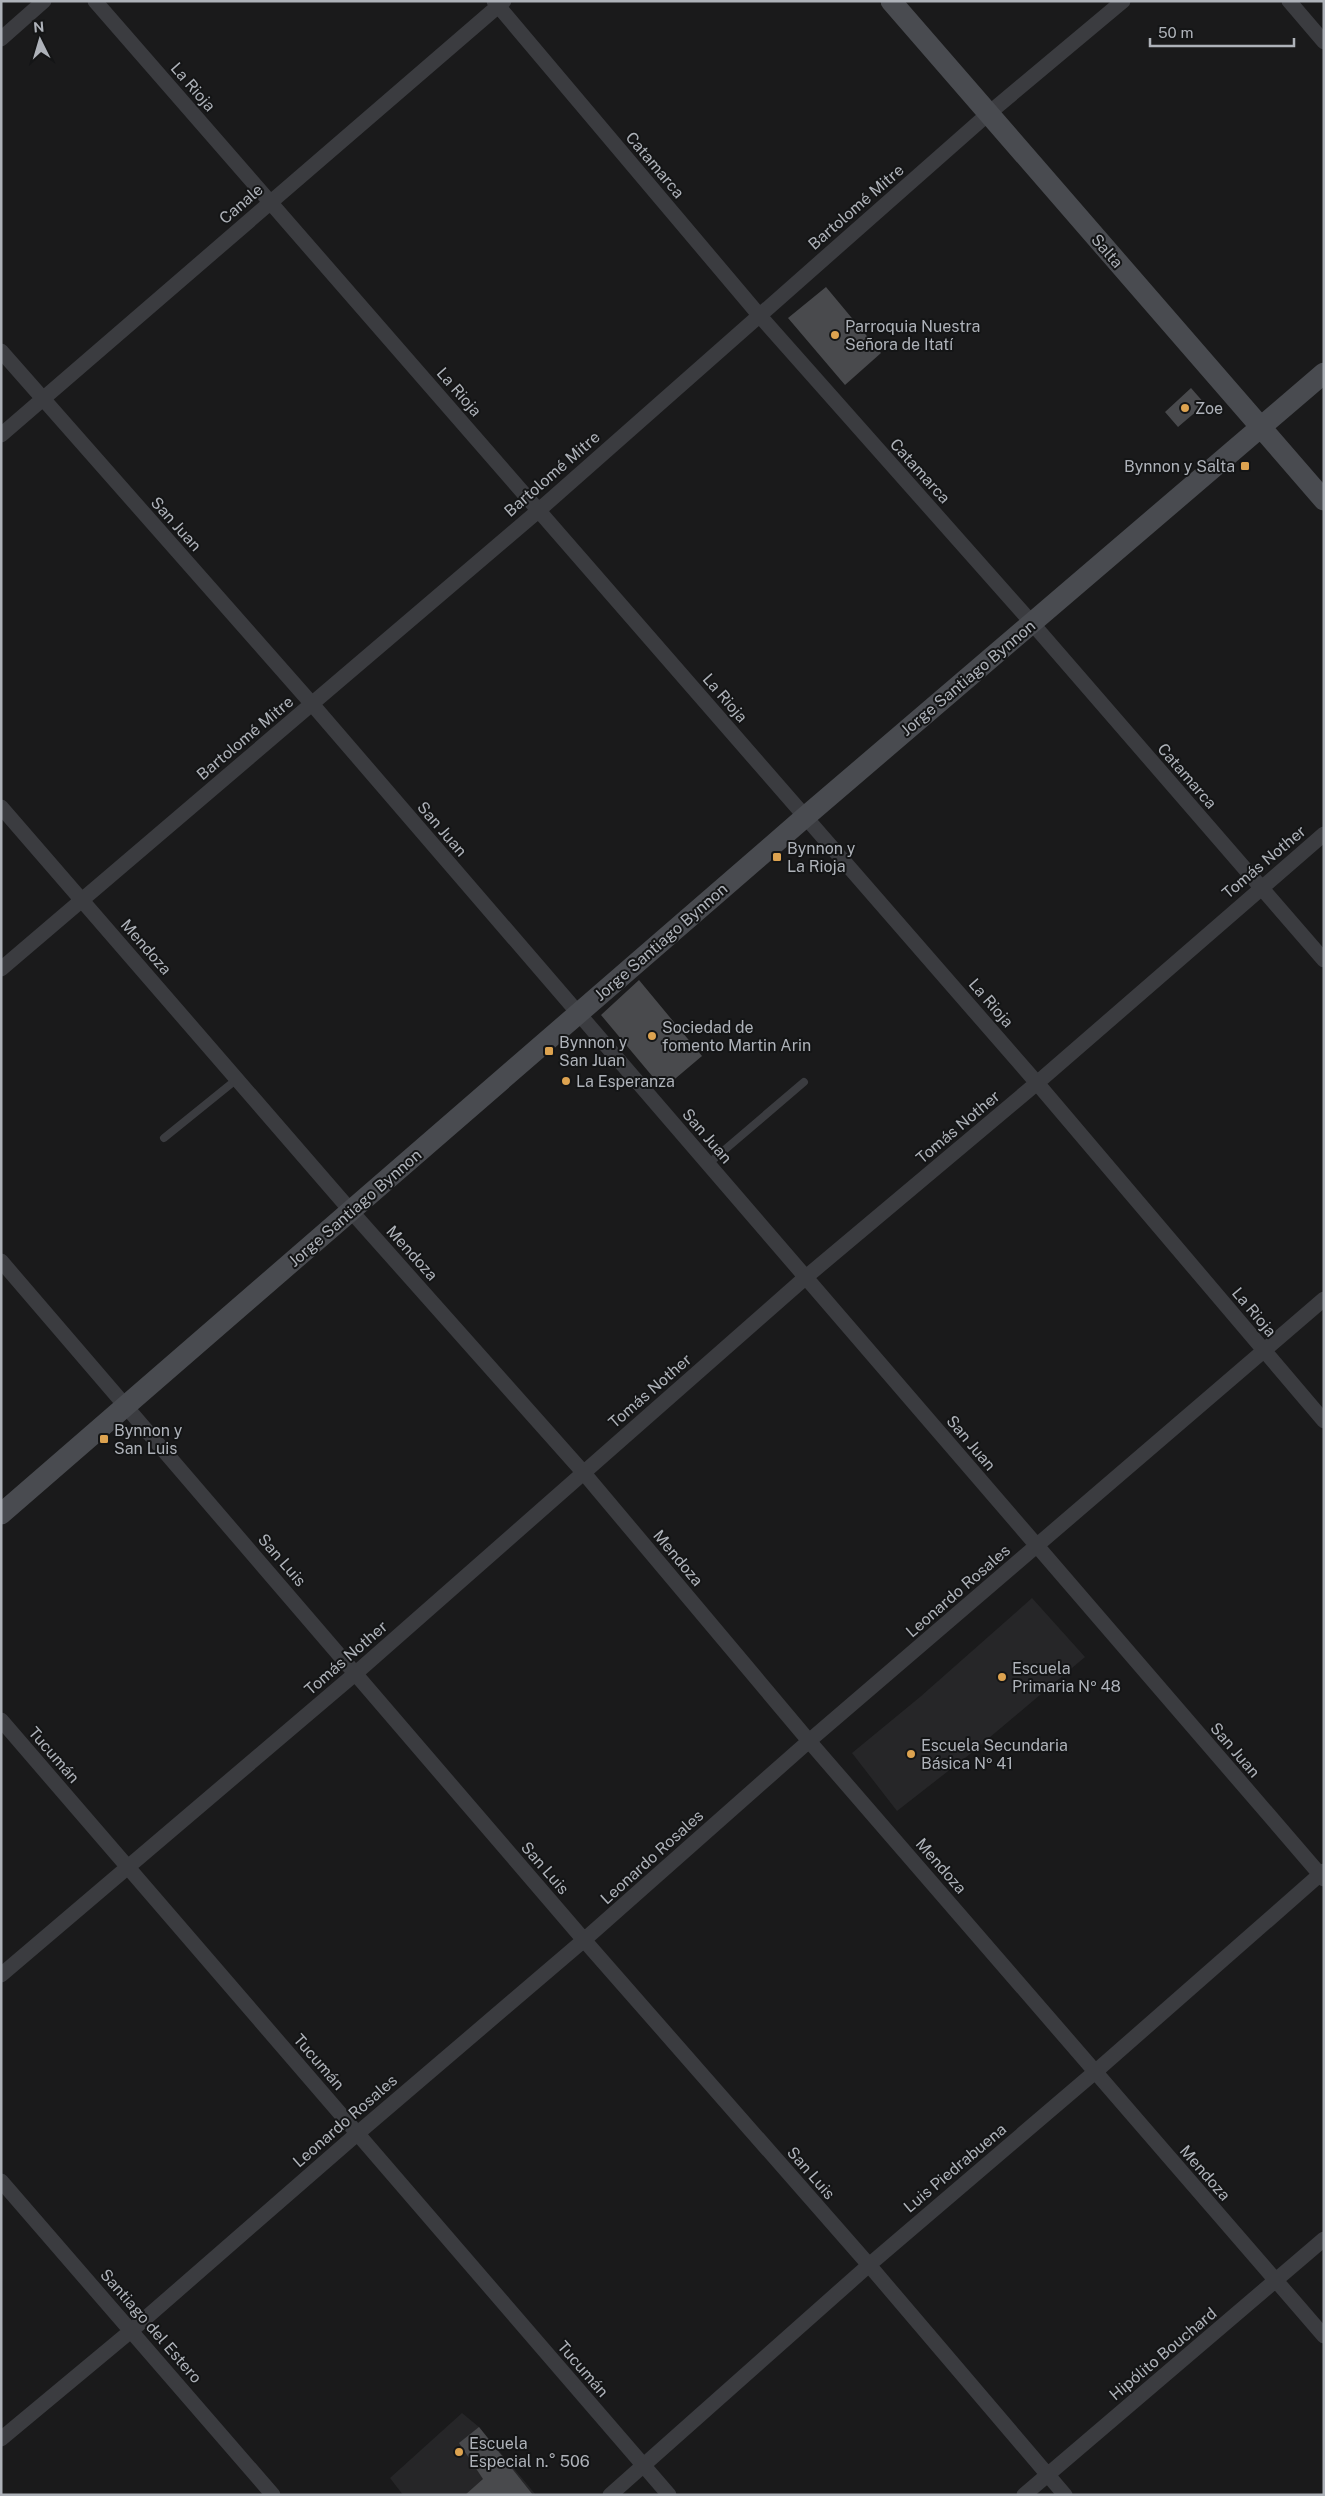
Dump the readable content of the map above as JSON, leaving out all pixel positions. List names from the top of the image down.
{
  "streets": {
    "street": [
      "La Rioja",
      "Catamarca",
      "Canale",
      "Bartolomé Mitre",
      "Salta",
      "San Juan",
      "Jorge Santiago Bynnon",
      "Tomás Nother",
      "Mendoza",
      "San Luis",
      "Leonardo Rosales",
      "Tucumán",
      "Luis Piedrabuena",
      "Santiago del Estero",
      "Hipólito Bouchard"
    ]
  },
  "crossings": [
    ["La Rioja", "Canale"],
    ["La Rioja", "Bartolomé Mitre"],
    ["La Rioja", "Jorge Santiago Bynnon"],
    ["La Rioja", "Tomás Nother"],
    ["La Rioja", "Leonardo Rosales"],
    ["Catamarca", "Canale"],
    ["Catamarca", "Bartolomé Mitre"],
    ["Catamarca", "Jorge Santiago Bynnon"],
    ["Catamarca", "Tomás Nother"],
    ["Canale", "San Juan"],
    ["Bartolomé Mitre", "Salta"],
    ["Bartolomé Mitre", "San Juan"],
    ["Bartolomé Mitre", "Mendoza"],
    ["Salta", "Jorge Santiago Bynnon"],
    ["San Juan", "Jorge Santiago Bynnon"],
    ["San Juan", "Tomás Nother"],
    ["San Juan", "Leonardo Rosales"],
    ["San Juan", "Luis Piedrabuena"],
    ["Jorge Santiago Bynnon", "Mendoza"],
    ["Jorge Santiago Bynnon", "San Luis"],
    ["Tomás Nother", "Mendoza"],
    ["Tomás Nother", "San Luis"],
    ["Tomás Nother", "Tucumán"],
    ["Mendoza", "Leonardo Rosales"],
    ["Mendoza", "Luis Piedrabuena"],
    ["Mendoza", "Hipólito Bouchard"],
    ["San Luis", "Leonardo Rosales"],
    ["San Luis", "Luis Piedrabuena"],
    ["San Luis", "Hipólito Bouchard"],
    ["Leonardo Rosales", "Tucumán"],
    ["Leonardo Rosales", "Santiago del Estero"],
    ["Tucumán", "Luis Piedrabuena"]
  ],
  "places": {
    "other": [
      "Parroquia Nuestra Señora de Itatí",
      "Zoe",
      "Sociedad de fomento Martin Arin",
      "La Esperanza",
      "Escuela Primaria Nº 48",
      "Escuela Secundaria Básica Nº 41",
      "Escuela Especial n.° 506"
    ],
    "transit": [
      "Bynnon y Salta",
      "Bynnon y La Rioja",
      "Bynnon y San Juan",
      "Bynnon y San Luis"
    ]
  },
  "scale_bar": "50 m",
  "north": "top"
}
